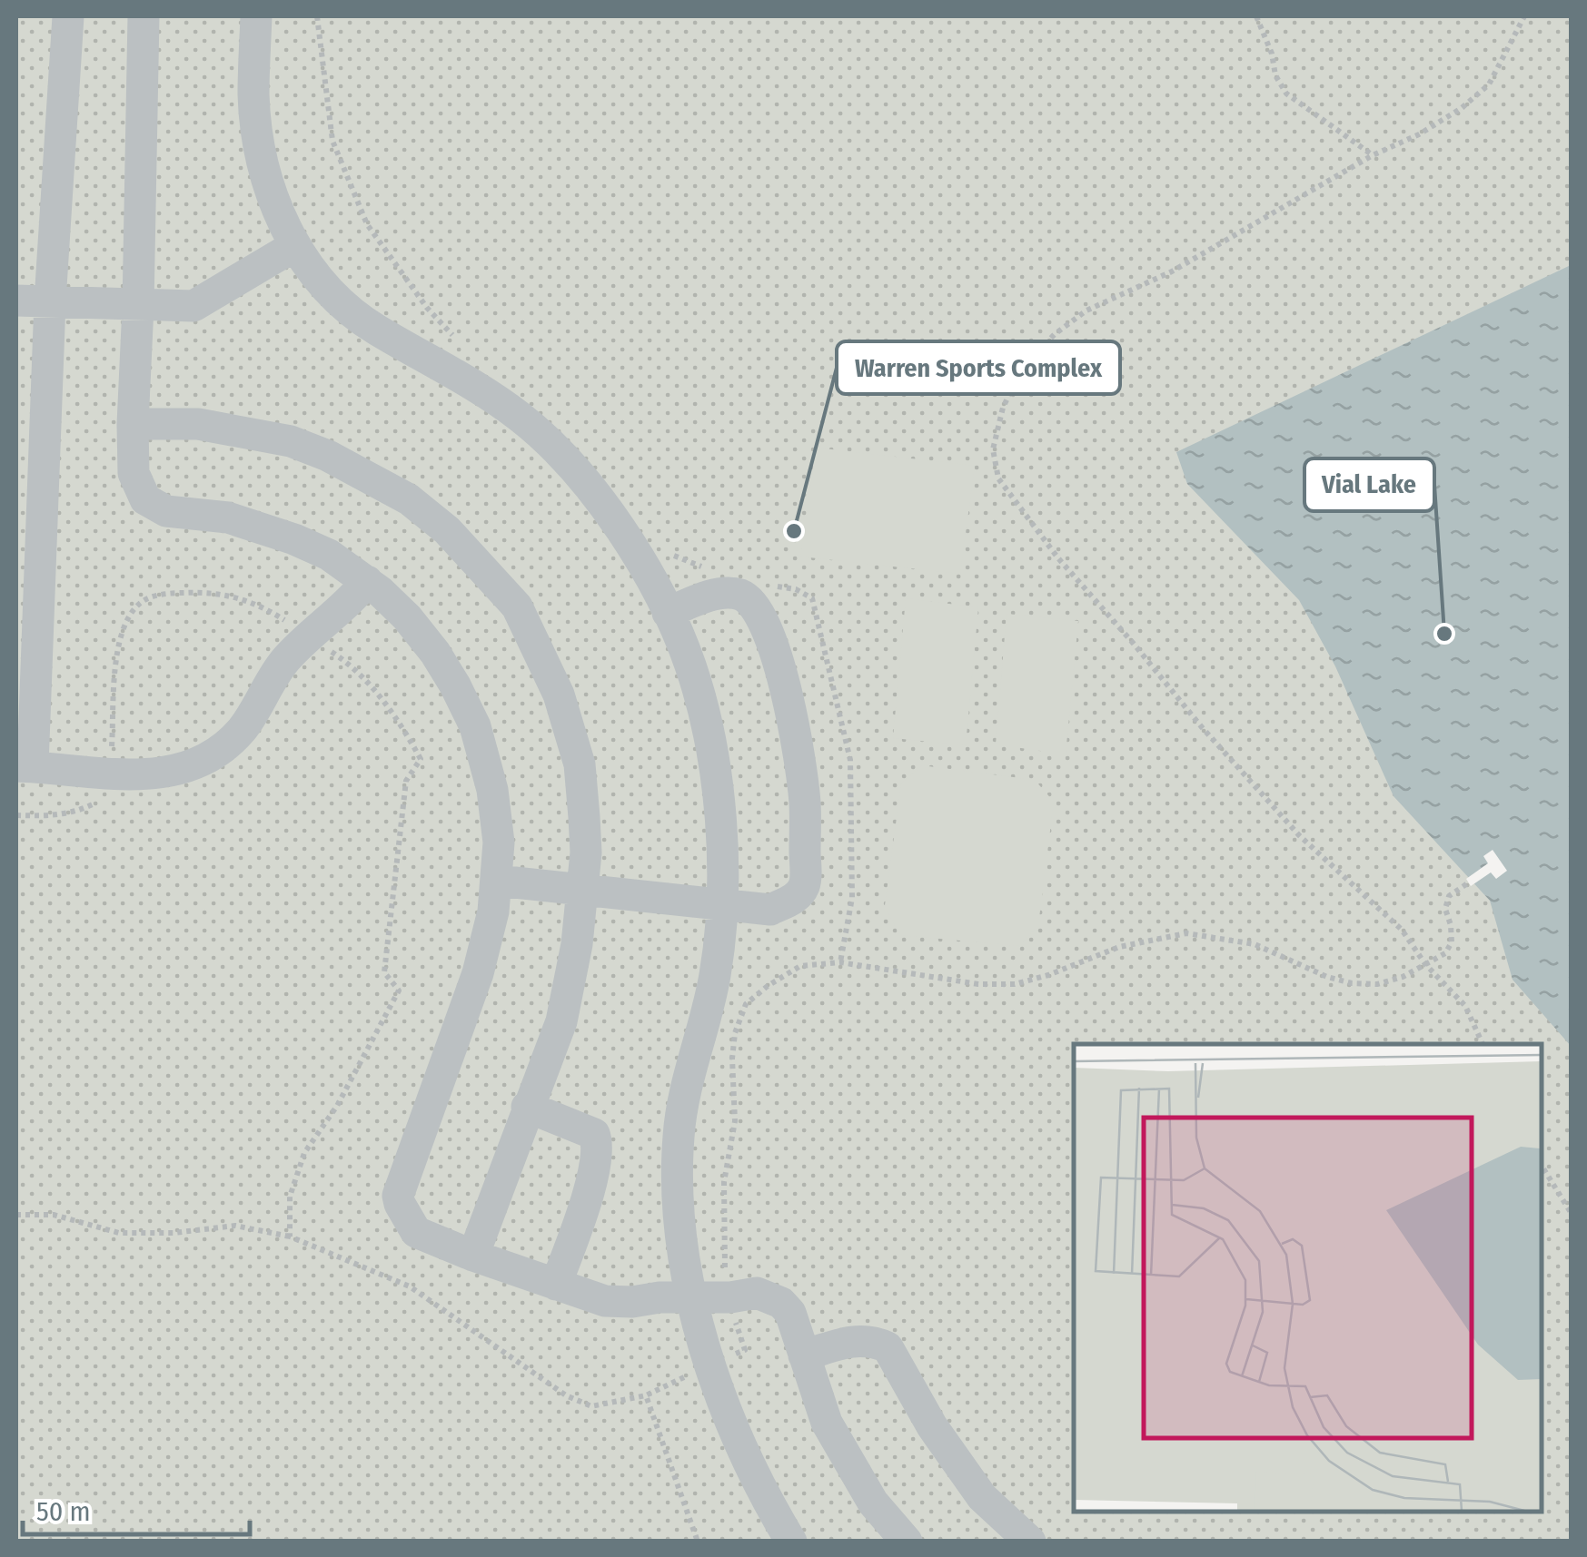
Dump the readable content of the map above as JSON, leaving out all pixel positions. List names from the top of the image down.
{
  "places": ["Warren Sports Complex", "Vial Lake"],
  "scale_bar": "50 m"
}
